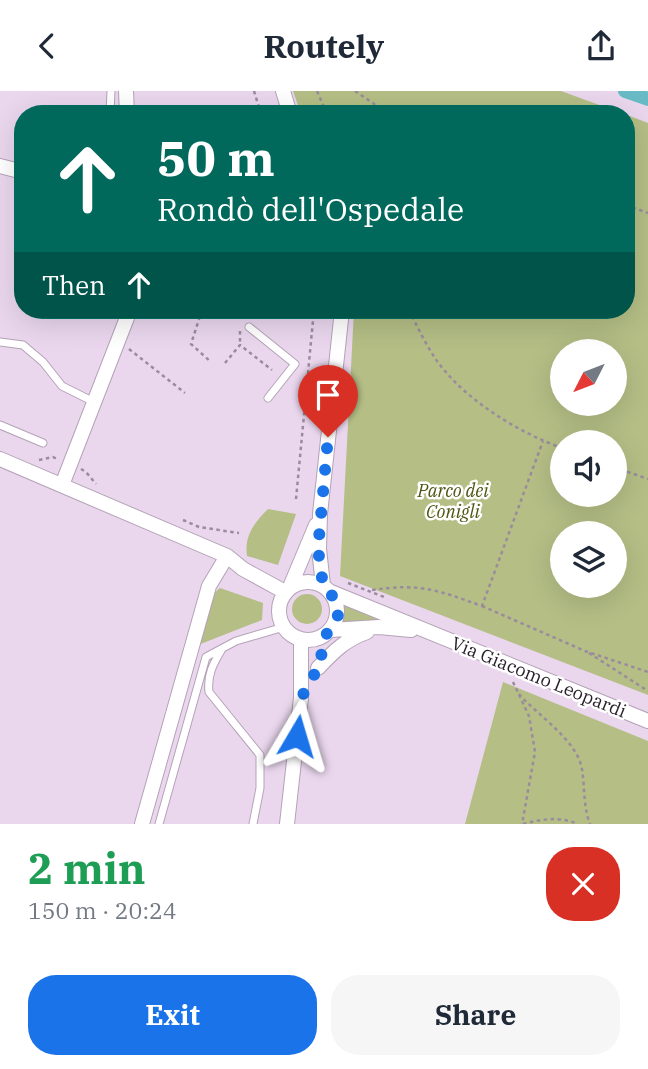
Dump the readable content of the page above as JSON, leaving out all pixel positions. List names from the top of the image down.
{
  "streets": {
    "street": ["Via Giacomo Leopardi"]
  },
  "parks": ["Parco dei Conigli"],
  "north": "bottom left",
  "page": {
    "header": "Routely",
    "turn": ["50 m", "Rondò dell'Ospedale"],
    "then": "Then",
    "heading": ["2 min", "150 m · 20:24"],
    "buttons": ["Exit", "Share"]
  }
}
